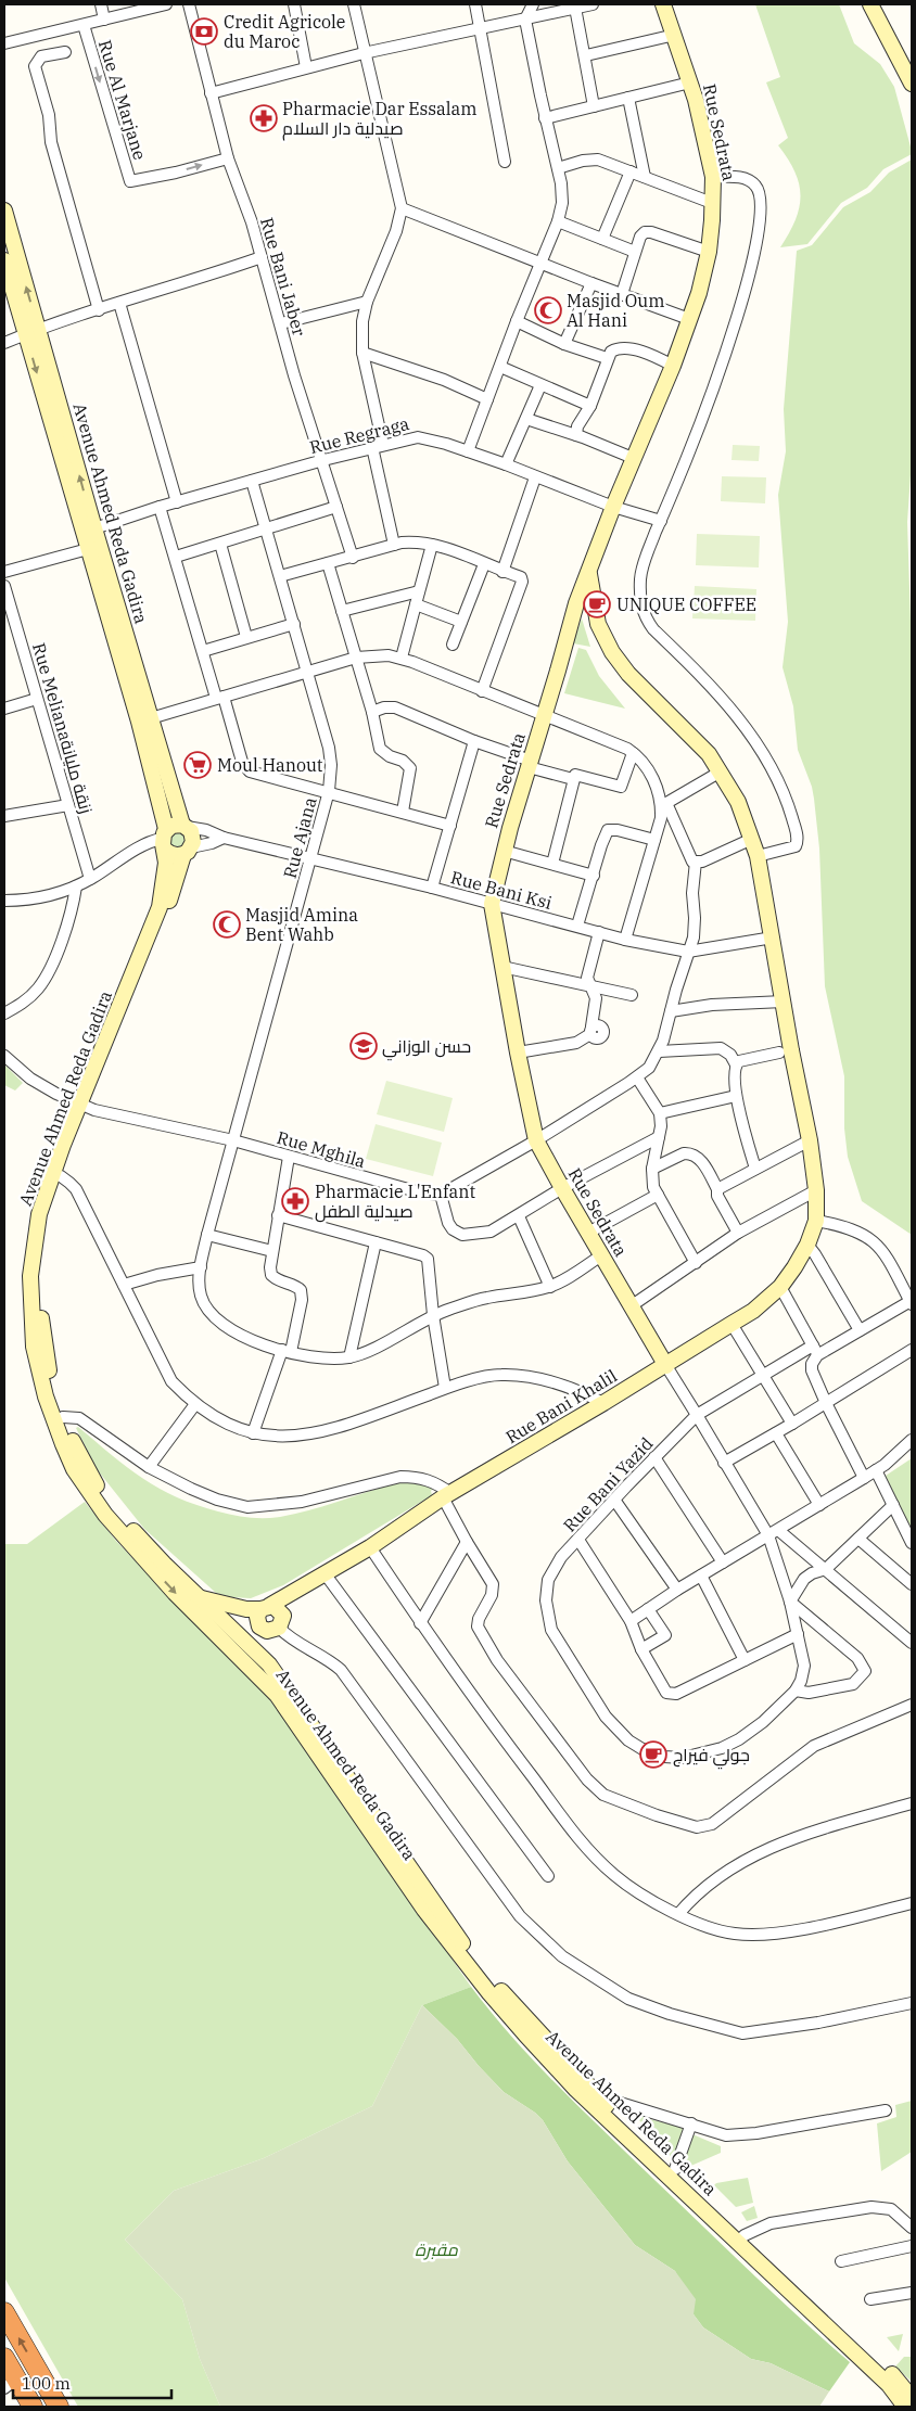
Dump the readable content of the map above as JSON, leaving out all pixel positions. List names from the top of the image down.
{
  "streets": {
    "main road": ["Rue Sedrata", "Avenue Ahmed Reda Gadira", "Rue Bani Khalil"],
    "street": [
      "Rue Al Marjane",
      "Rue Bani Jaber",
      "Rue Regraga",
      "Rue Melianaزنقة مليانة",
      "Rue Ajana",
      "Rue Bani Ksi",
      "Rue Mghila",
      "Rue Bani Yazid"
    ]
  },
  "crossings": [
    ["Rue Al Marjane", "Rue Bani Jaber"],
    ["Rue Sedrata", "Rue Regraga"],
    ["Rue Sedrata", "Rue Bani Ksi"],
    ["Rue Sedrata", "Rue Bani Khalil"],
    ["Rue Sedrata", "Rue Bani Yazid"],
    ["Rue Bani Jaber", "Rue Regraga"],
    ["Rue Regraga", "Avenue Ahmed Reda Gadira"],
    ["Rue Regraga", "Rue Ajana"],
    ["Avenue Ahmed Reda Gadira", "Rue Bani Ksi"],
    ["Avenue Ahmed Reda Gadira", "Rue Mghila"],
    ["Avenue Ahmed Reda Gadira", "Rue Bani Khalil"],
    ["Rue Ajana", "Rue Bani Ksi"],
    ["Rue Ajana", "Rue Mghila"],
    ["Rue Bani Ksi", "Rue Bani Khalil"]
  ],
  "parks": ["مقبرة"],
  "places": {
    "bank": ["Credit Agricole du Maroc"],
    "pharmacy": ["Pharmacie Dar Essalam صيدلية دار السلام", "Pharmacie L'Enfant صيدلية الطفل"],
    "mosque": ["Masjid Oum Al Hani", "Masjid Amina Bent Wahb"],
    "cafe": ["UNIQUE COFFEE", "جولي فيراج"],
    "supermarket": ["Moul Hanout"],
    "school or university": ["حسن الوزاني"]
  },
  "scale_bar": "100 m"
}
